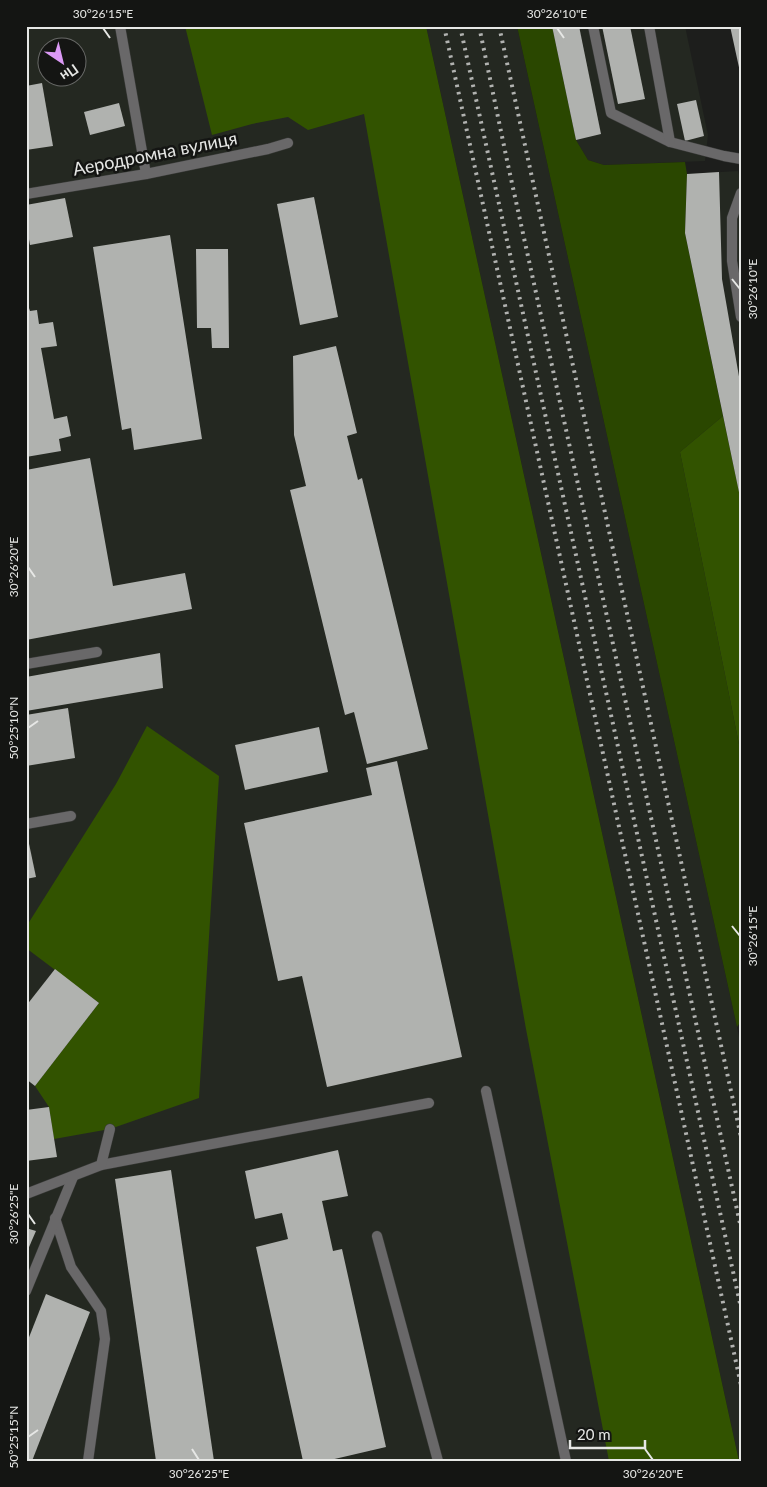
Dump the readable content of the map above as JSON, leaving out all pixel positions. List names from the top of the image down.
{
  "streets": {
    "street": ["Аеродромна вулиця"]
  },
  "scale_bar": "20 m",
  "north": "bottom right",
  "coordinates": [
    "30°26'15\"E",
    "30°26'10\"E",
    "30°26'20\"E",
    "50°25'10\"N",
    "30°26'25\"E",
    "50°25'15\"N"
  ]
}
